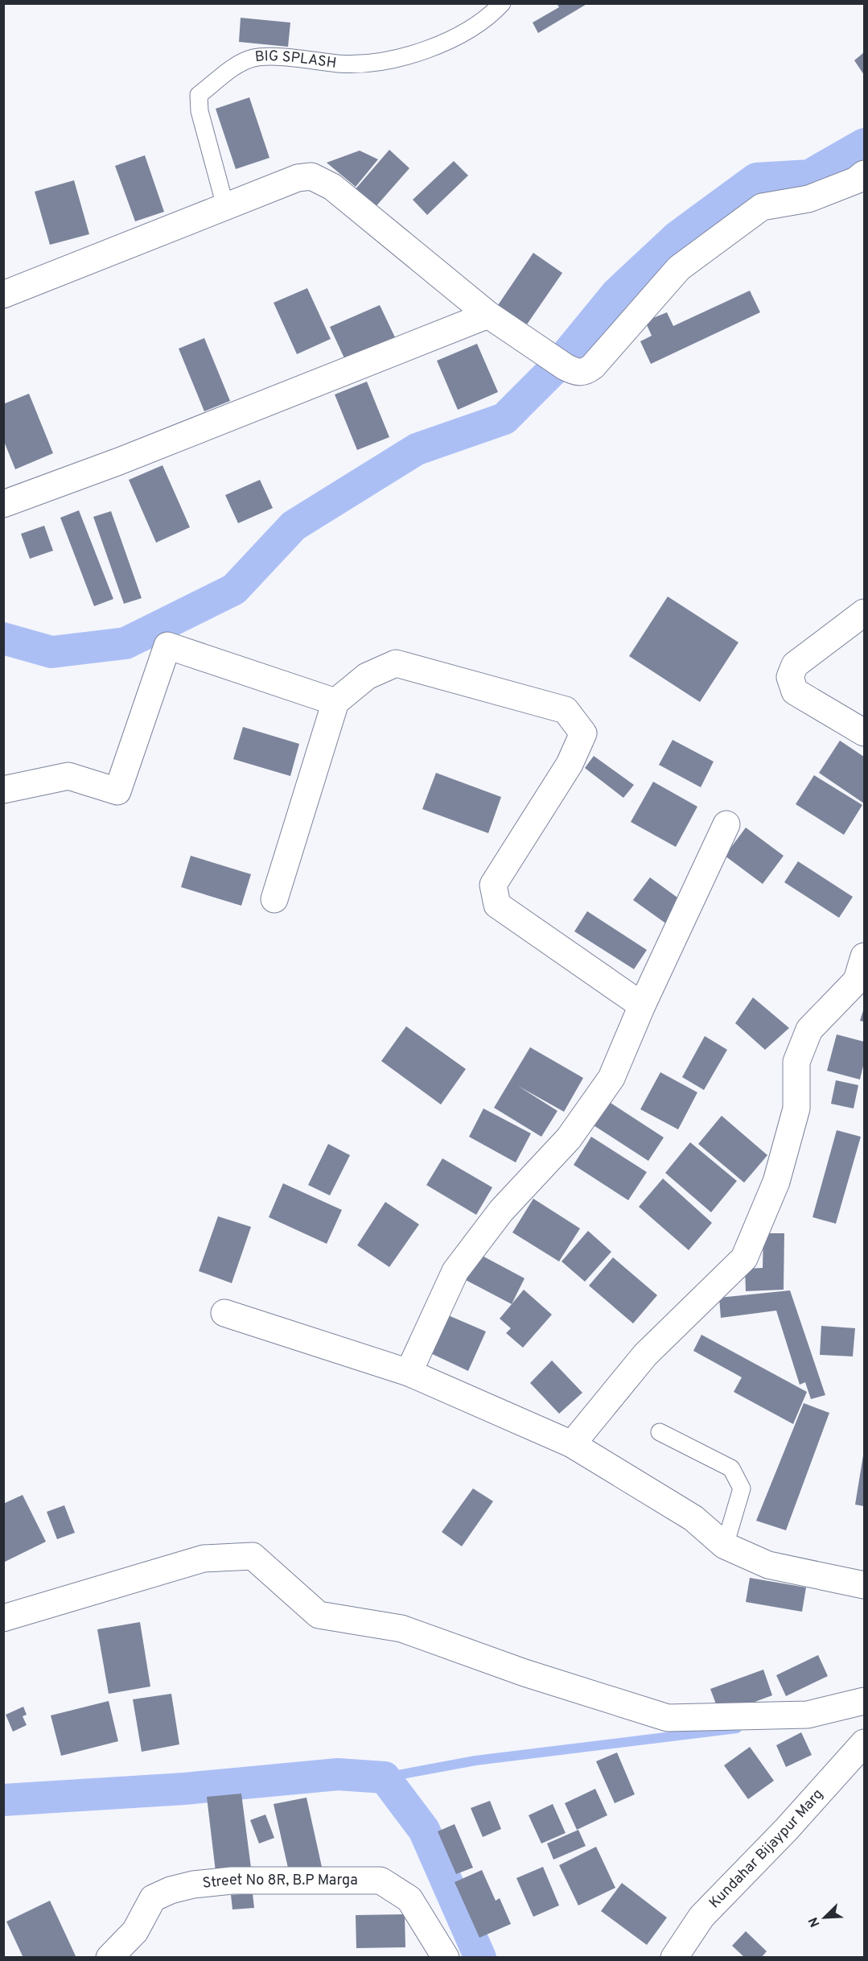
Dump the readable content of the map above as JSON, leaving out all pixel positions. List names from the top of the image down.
{
  "streets": {
    "street": ["Kundahar Bijaypur Marg", "Street No 8R, B.P Marga"],
    "lane": ["BIG SPLASH"]
  },
  "north": "bottom left"
}
